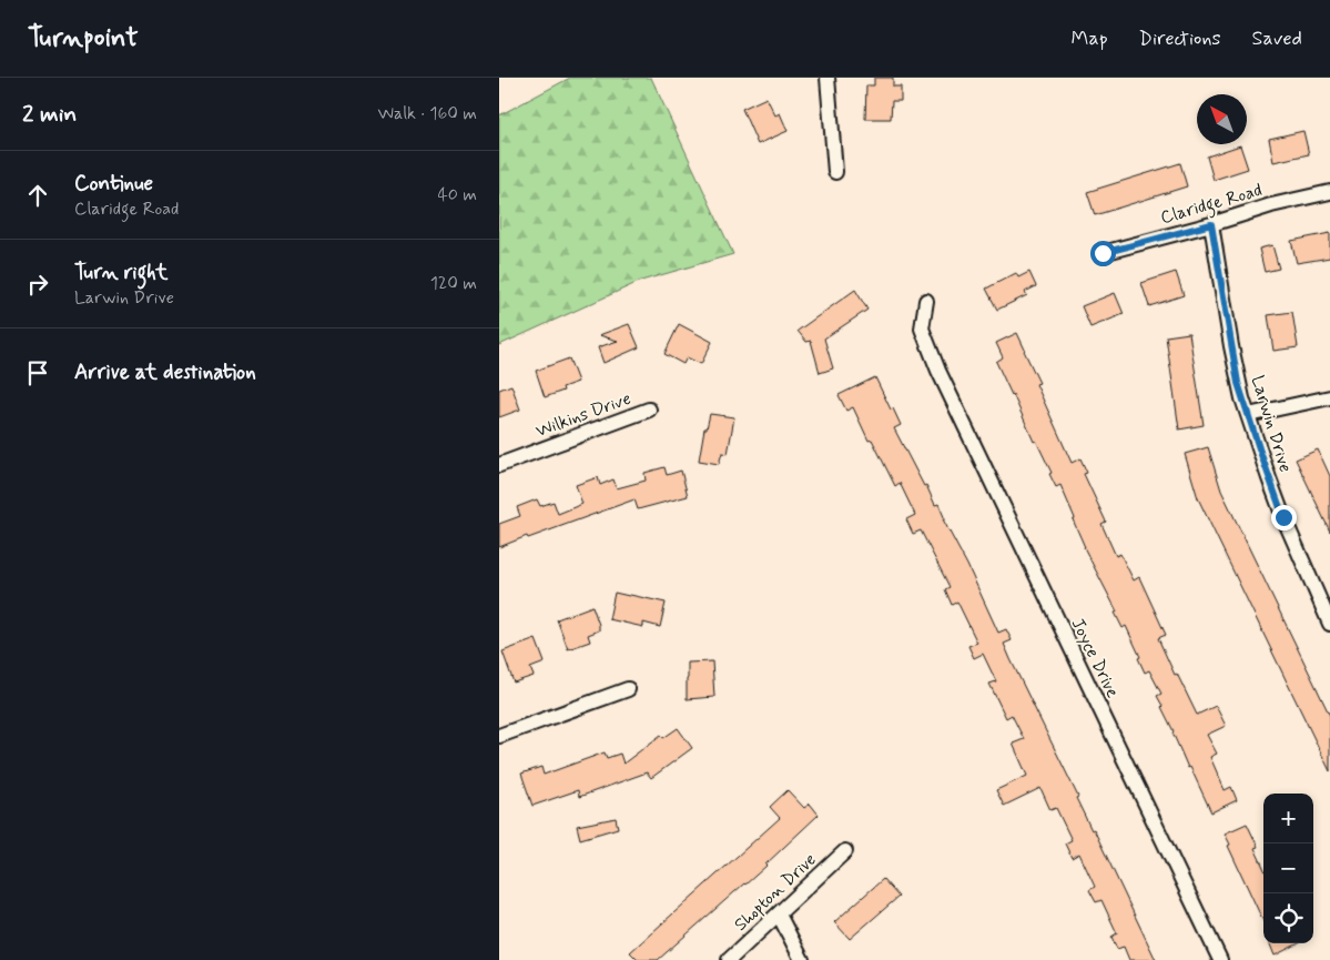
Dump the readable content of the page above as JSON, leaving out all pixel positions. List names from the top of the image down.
{
  "streets": {
    "street": [
      "Claridge Road",
      "Wilkins Drive",
      "Larwin Drive",
      "Joyce Drive",
      "Shopton Drive"
    ]
  },
  "crossings": [
    ["Claridge Road", "Larwin Drive"]
  ],
  "north": "top left",
  "page": {
    "header": "Turnpoint",
    "nav": ["Map", "Directions", "Saved"],
    "heading": ["2 min", "Walk · 160 m"],
    "list": [
      ["Continue", "Claridge Road", "40 m"],
      ["Turn right", "Larwin Drive", "120 m"],
      "Arrive at destination"
    ],
    "map_buttons": ["+", "−"]
  }
}
